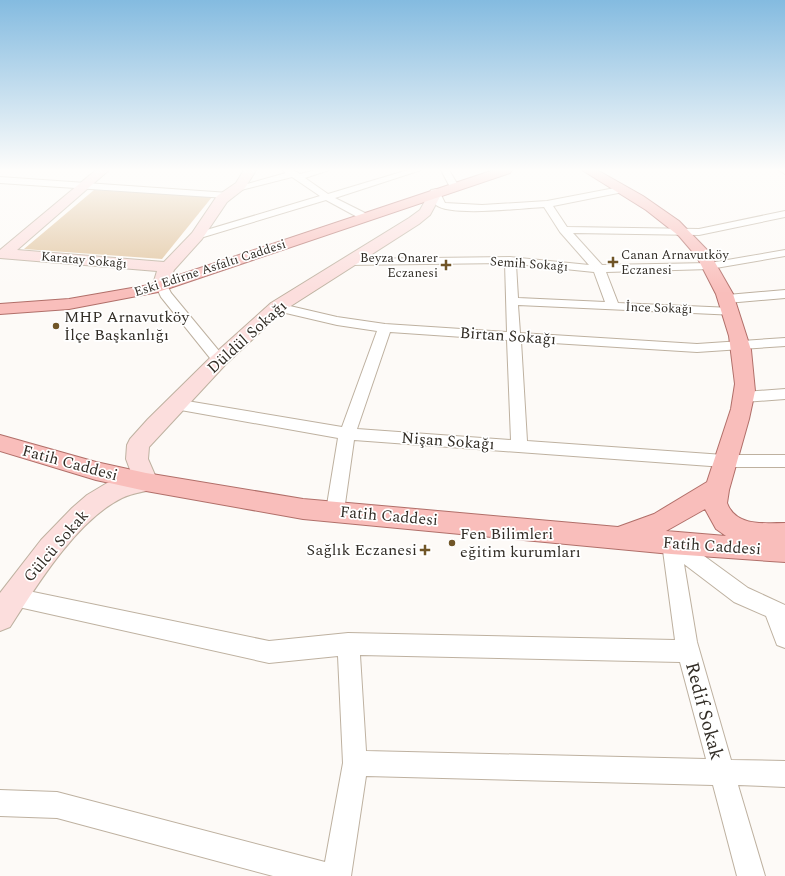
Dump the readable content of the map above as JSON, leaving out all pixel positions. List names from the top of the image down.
{
  "streets": {
    "main road": ["Eski Edirne Asfaltı Caddesi", "Fatih Caddesi"],
    "street": [
      "Karatay Sokağı",
      "Semih Sokağı",
      "İnce Sokağı",
      "Birtan Sokağı",
      "Düldül Sokağı",
      "Nişan Sokağı",
      "Gülcü Sokak",
      "Redif Sokak"
    ]
  },
  "crossings": [
    ["Semih Sokağı", "İnce Sokağı"],
    ["Semih Sokağı", "Düldül Sokağı"],
    ["Birtan Sokağı", "Düldül Sokağı"],
    ["Düldül Sokağı", "Nişan Sokağı"],
    ["Düldül Sokağı", "Fatih Caddesi"],
    ["Düldül Sokağı", "Gülcü Sokak"],
    ["Fatih Caddesi", "Gülcü Sokak"],
    ["Fatih Caddesi", "Redif Sokak"]
  ],
  "places": {
    "health": ["Canan Arnavutköy Eczanesi", "Beyza Onarer Eczanesi", "Sağlık Eczanesi"],
    "other": ["MHP Arnavutköy İlçe Başkanlığı", "Fen Bilimleri eğitim kurumları"]
  }
}
